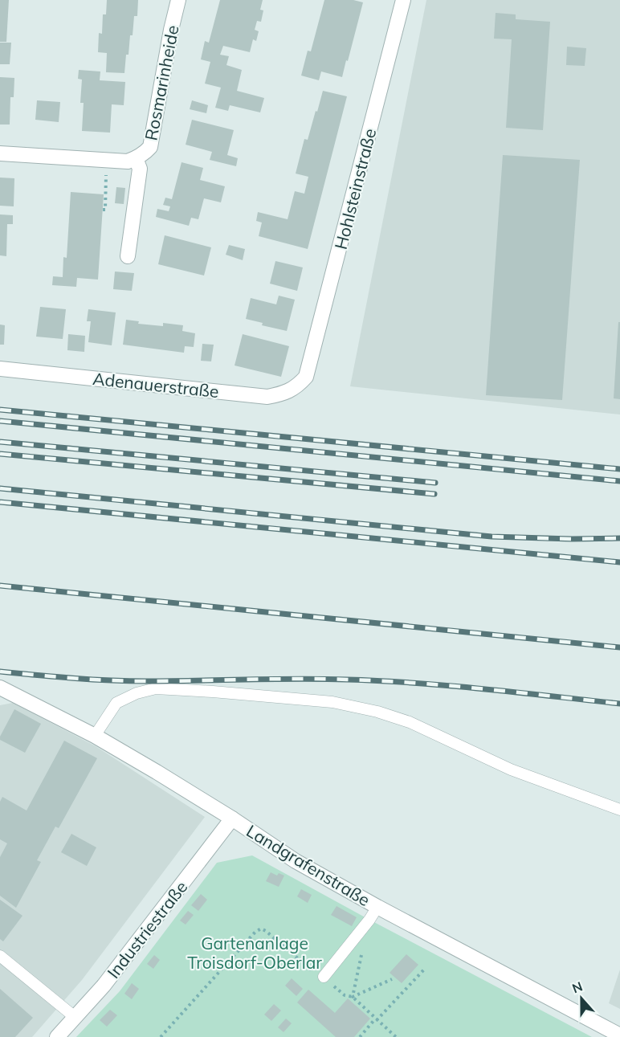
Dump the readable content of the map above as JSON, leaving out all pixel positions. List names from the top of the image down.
{
  "streets": {
    "street": [
      "Rosmarinheide",
      "Hohlsteinstraße",
      "Adenauerstraße",
      "Landgrafenstraße",
      "Industriestraße"
    ]
  },
  "crossings": [
    ["Hohlsteinstraße", "Adenauerstraße"],
    ["Landgrafenstraße", "Industriestraße"]
  ],
  "parks": ["Gartenanlage Troisdorf-Oberlar"],
  "north": "top"
}
